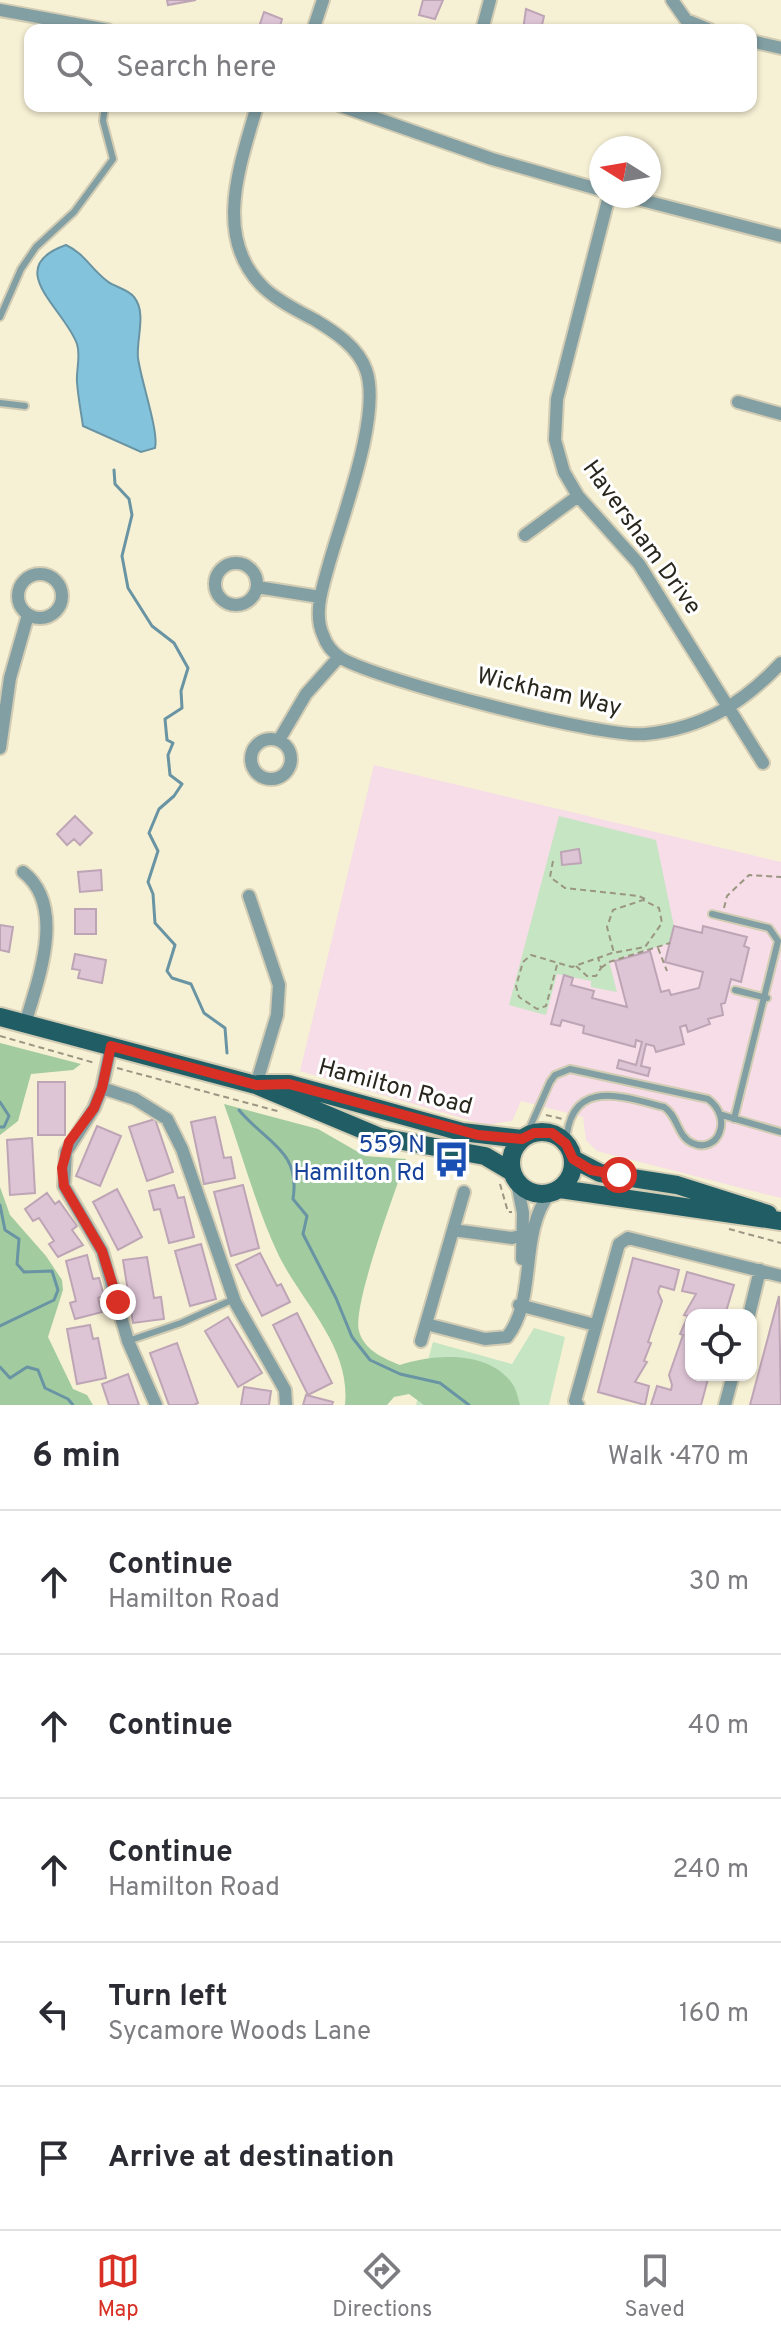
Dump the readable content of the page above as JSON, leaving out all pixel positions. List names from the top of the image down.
{
  "streets": {
    "main road": ["Hamilton Road"],
    "street": ["Haversham Drive", "Wickham Way"]
  },
  "crossings": [
    ["Haversham Drive", "Wickham Way"]
  ],
  "places": {
    "bus stop": ["559 N Hamilton Rd"]
  },
  "north": "left",
  "page": {
    "search": "Search here",
    "heading": ["6 min", "Walk · 470 m"],
    "list": [
      ["Continue", "Hamilton Road", "30 m"],
      ["Continue", "40 m"],
      ["Continue", "Hamilton Road", "240 m"],
      ["Turn left", "Sycamore Woods Lane", "160 m"],
      "Arrive at destination"
    ],
    "nav": ["Map", "Directions", "Saved"]
  }
}
